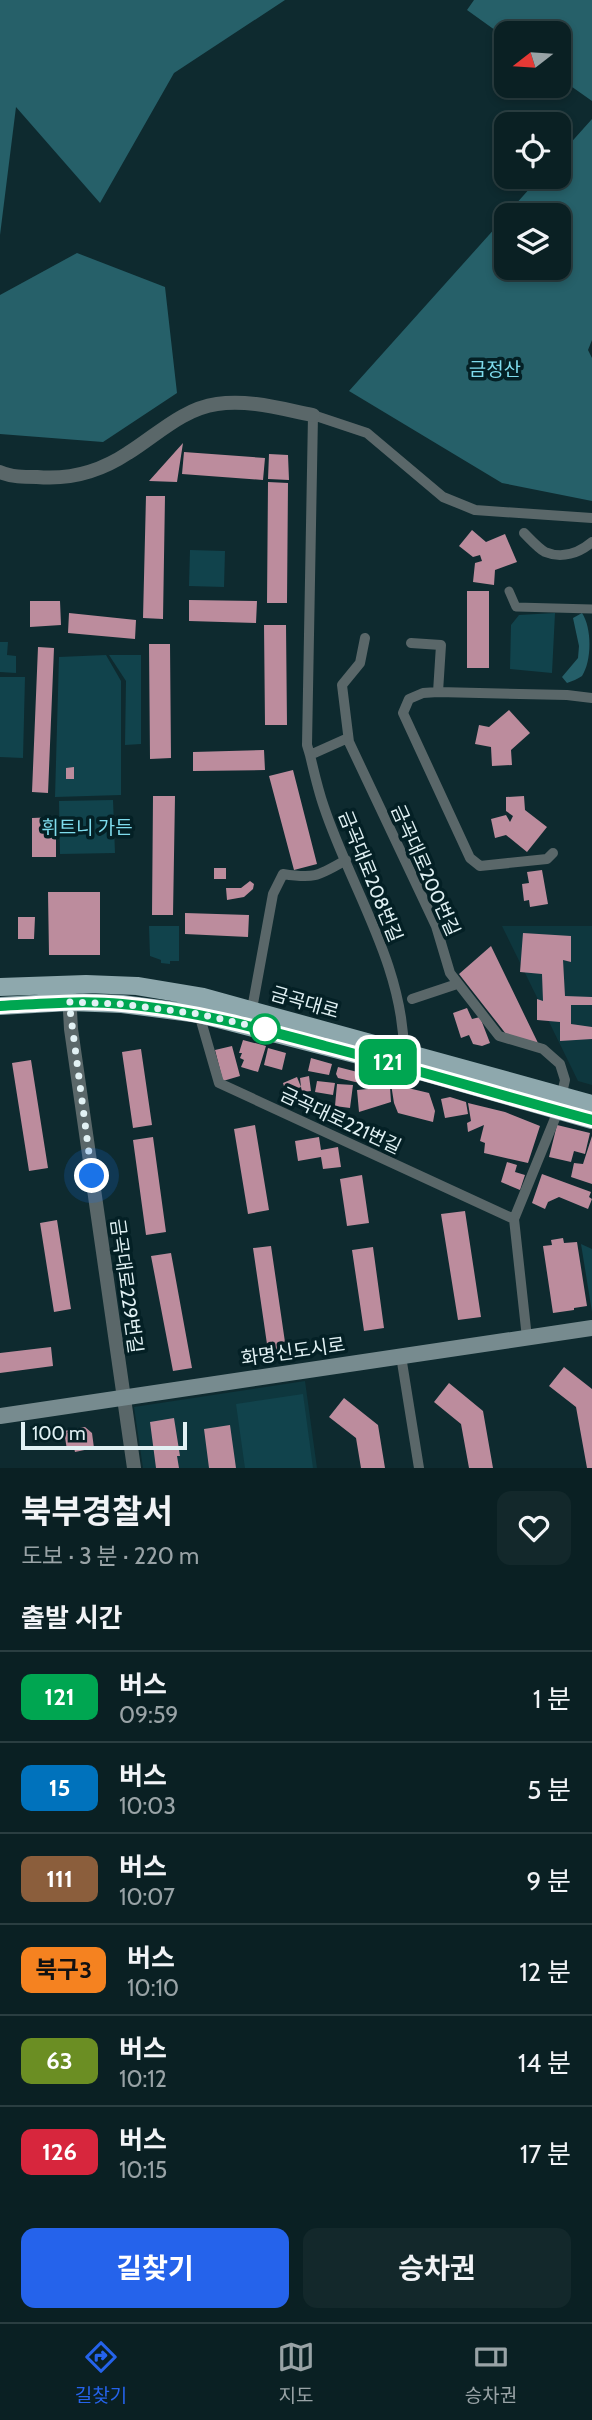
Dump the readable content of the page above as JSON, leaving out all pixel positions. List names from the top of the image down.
{
  "streets": {
    "main road": ["금곡대로", "화명신도시로"],
    "street": [
      "금곡대로200번길",
      "금곡대로208번길",
      "금곡대로221번길",
      "금곡대로229번길"
    ]
  },
  "crossings": [
    ["금곡대로200번길", "금곡대로"],
    ["금곡대로208번길", "금곡대로"],
    ["금곡대로", "금곡대로221번길"],
    ["금곡대로", "금곡대로229번길"],
    ["금곡대로229번길", "화명신도시로"]
  ],
  "parks": ["금정산", "휘트니 가든"],
  "lines": ["bus line 121"],
  "scale_bar": "100 m",
  "north": "left",
  "page": {
    "on_map": "121",
    "scale": "100 m",
    "heading": [
      ["북부경찰서", "도보 · 3 분 · 220 m"],
      "출발 시간"
    ],
    "list": [
      {
        "mark": "121",
        "name": "버스",
        "note": "09:59",
        "value": "1 분"
      },
      {
        "mark": "15",
        "name": "버스",
        "note": "10:03",
        "value": "5 분"
      },
      {
        "mark": "111",
        "name": "버스",
        "note": "10:07",
        "value": "9 분"
      },
      {
        "mark": "북구3",
        "name": "버스",
        "note": "10:10",
        "value": "12 분"
      },
      {
        "mark": "63",
        "name": "버스",
        "note": "10:12",
        "value": "14 분"
      },
      {
        "mark": "126",
        "name": "버스",
        "note": "10:15",
        "value": "17 분"
      }
    ],
    "buttons": ["길찾기", "승차권"],
    "tabs": ["길찾기", "지도", "승차권"]
  }
}
